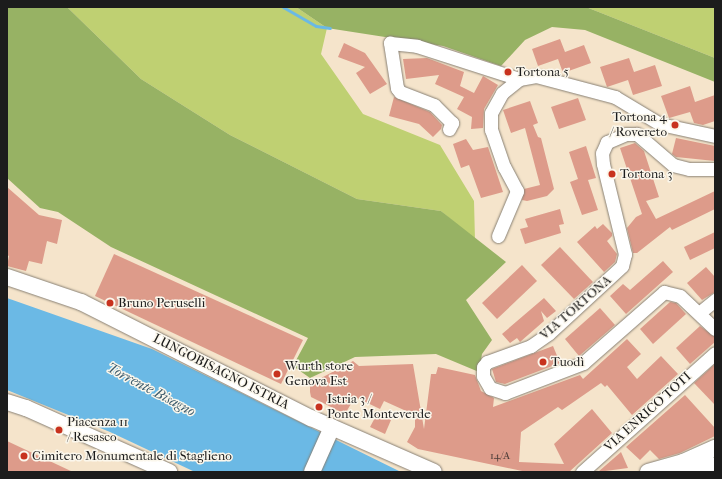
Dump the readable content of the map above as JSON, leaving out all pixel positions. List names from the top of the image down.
{
  "streets": {
    "main road": ["LUNGOBISAGNO ISTRIA"],
    "street": ["VIA TORTONA", "VIA ENRICO TOTI"]
  },
  "water": ["Torrente Bisagno"],
  "places": [
    "Tortona 5",
    "Tortona 4 / Rovereto",
    "Tortona 3",
    "Bruno Peruselli",
    "Tuodì",
    "Wurth store Genova Est",
    "Istria 3 / Ponte Monteverde",
    "Piacenza 11 / Resasco",
    "Cimitero Monumentale di Staglieno"
  ],
  "house_numbers": ["14/A"]
}
